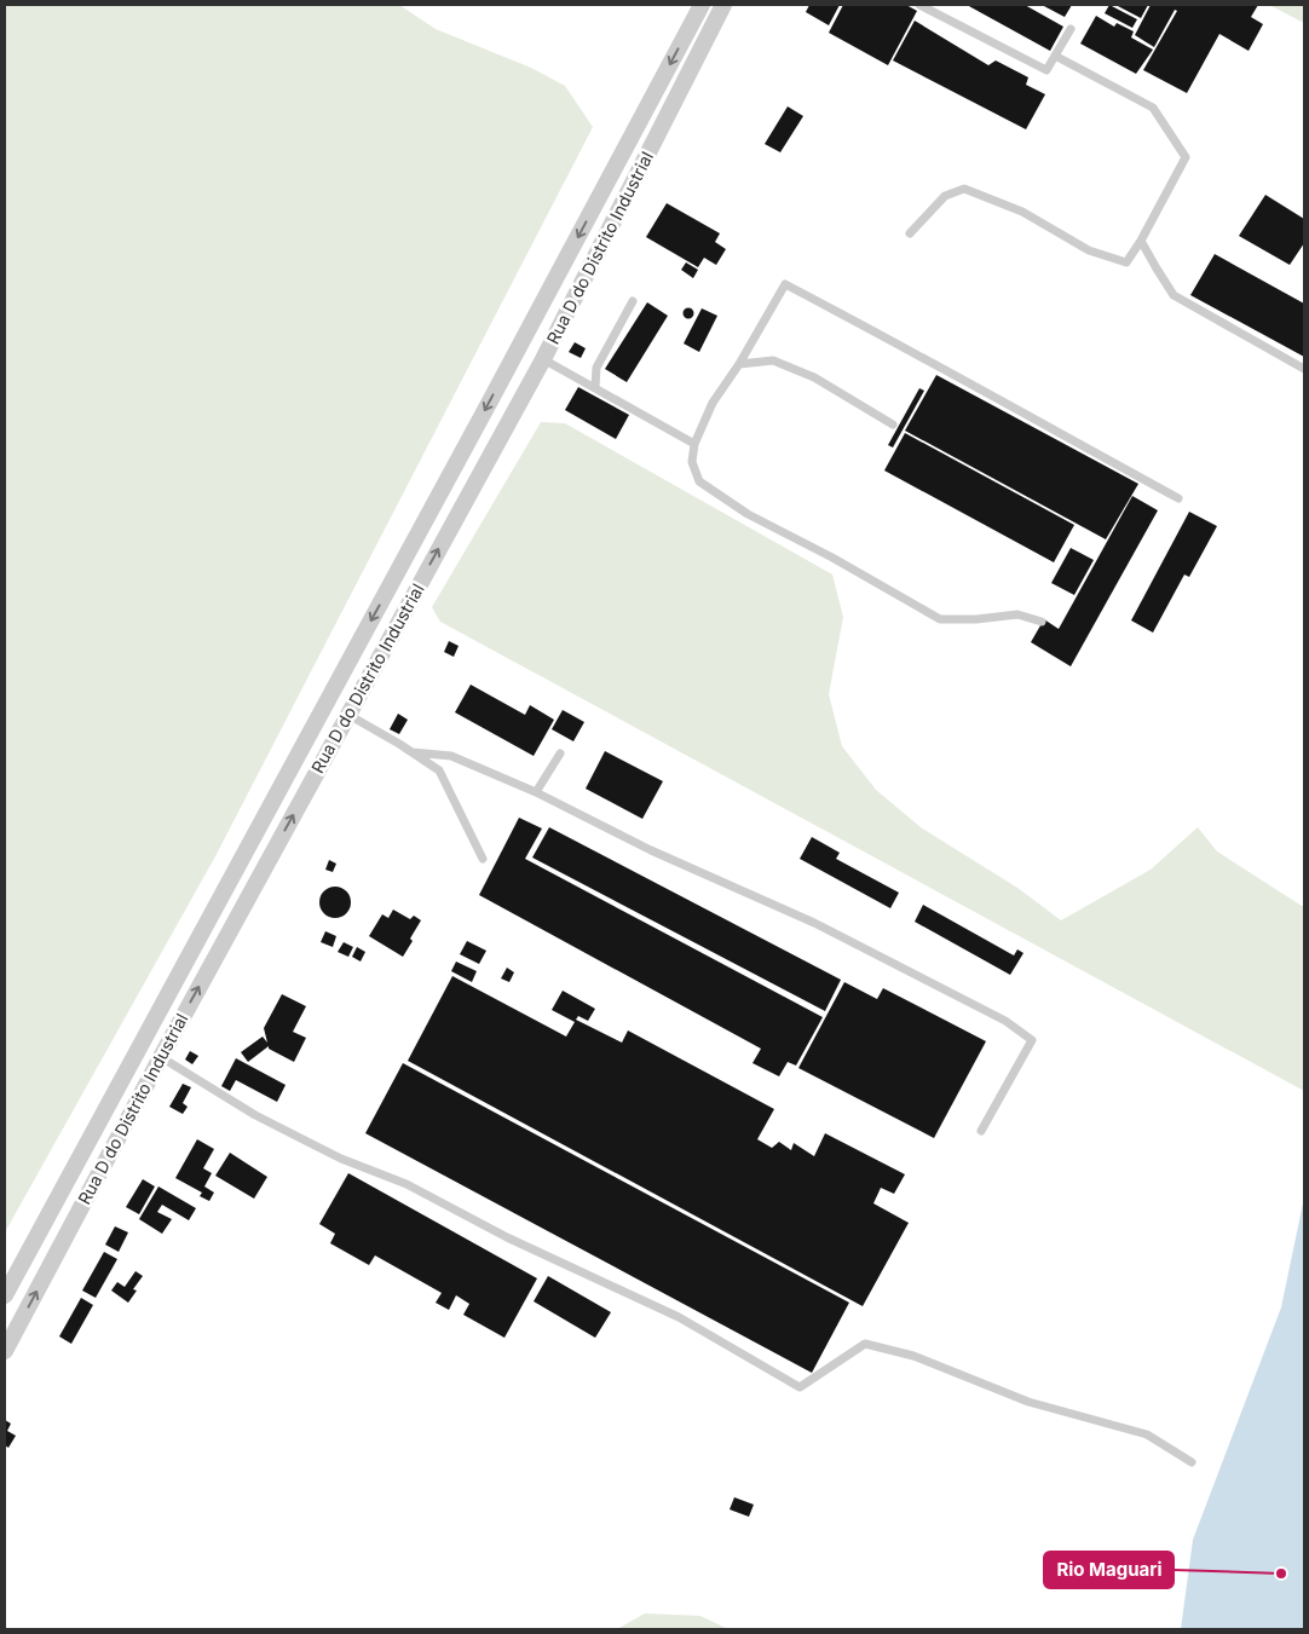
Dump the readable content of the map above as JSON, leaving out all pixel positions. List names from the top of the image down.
{
  "streets": {
    "street": ["Rua D do Distrito Industrial"]
  },
  "places": ["Rio Maguari"]
}
